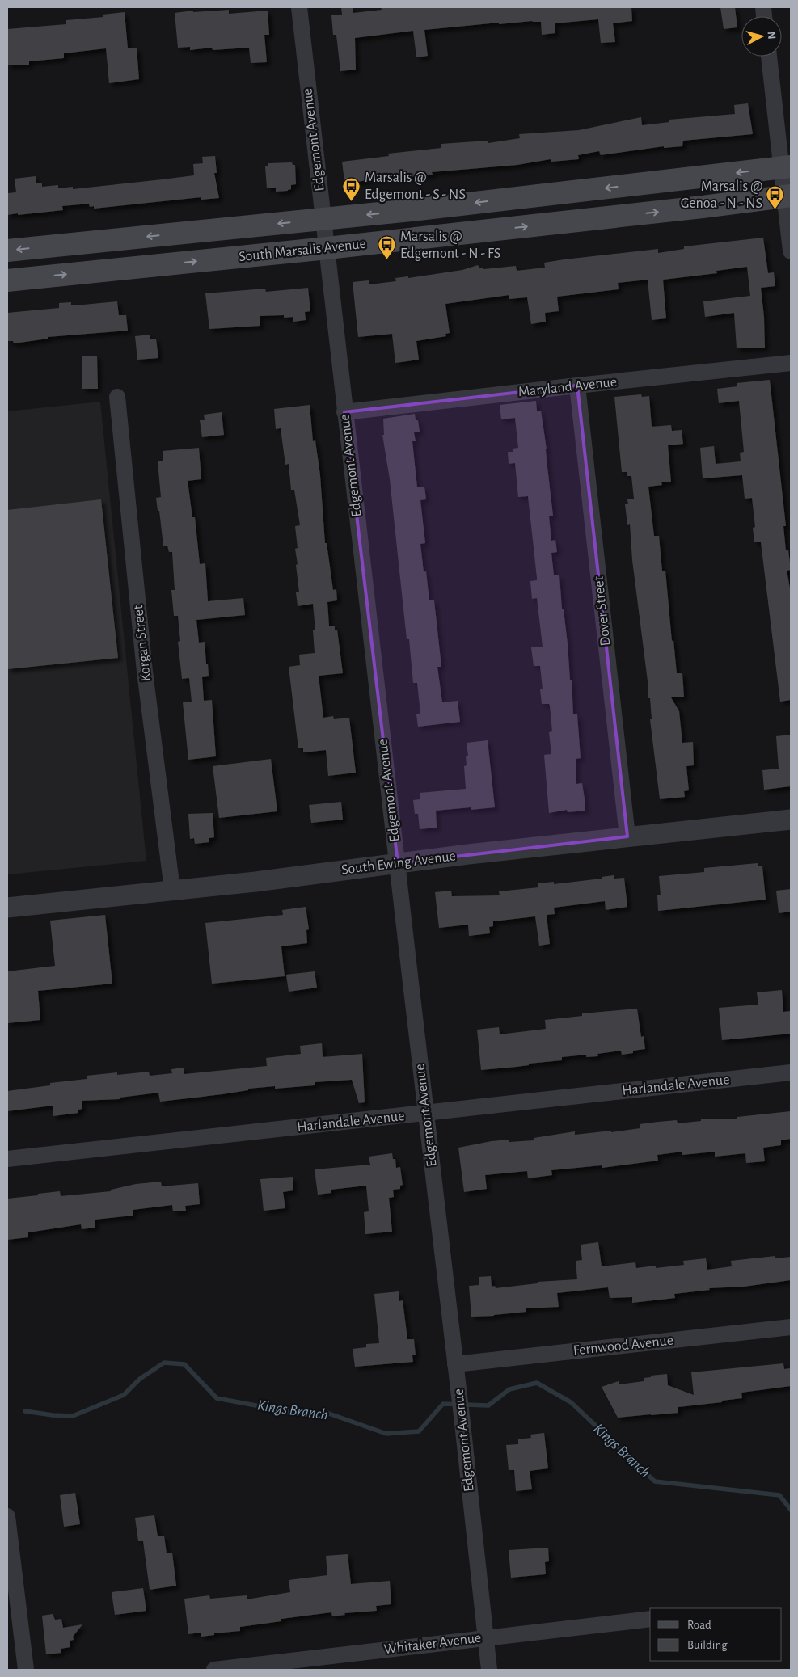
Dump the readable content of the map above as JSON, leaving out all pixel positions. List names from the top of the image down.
{
  "streets": {
    "main road": ["South Marsalis Avenue"],
    "street": [
      "Edgemont Avenue",
      "Maryland Avenue",
      "Dover Street",
      "Korgan Street",
      "South Ewing Avenue",
      "Harlandale Avenue",
      "Fernwood Avenue",
      "Whitaker Avenue"
    ]
  },
  "crossings": [
    ["Edgemont Avenue", "South Marsalis Avenue"],
    ["Edgemont Avenue", "Maryland Avenue"],
    ["Edgemont Avenue", "South Ewing Avenue"],
    ["Edgemont Avenue", "Harlandale Avenue"],
    ["Edgemont Avenue", "Fernwood Avenue"],
    ["Edgemont Avenue", "Whitaker Avenue"],
    ["Maryland Avenue", "Dover Street"],
    ["Dover Street", "South Ewing Avenue"],
    ["Korgan Street", "South Ewing Avenue"]
  ],
  "water": ["Kings Branch"],
  "places": {
    "bus stop": ["Marsalis @ Edgemont - S - NS", "Marsalis @ Genoa - N - NS", "Marsalis @ Edgemont - N - FS"]
  },
  "legend": ["Road", "Building"],
  "north": "right"
}
